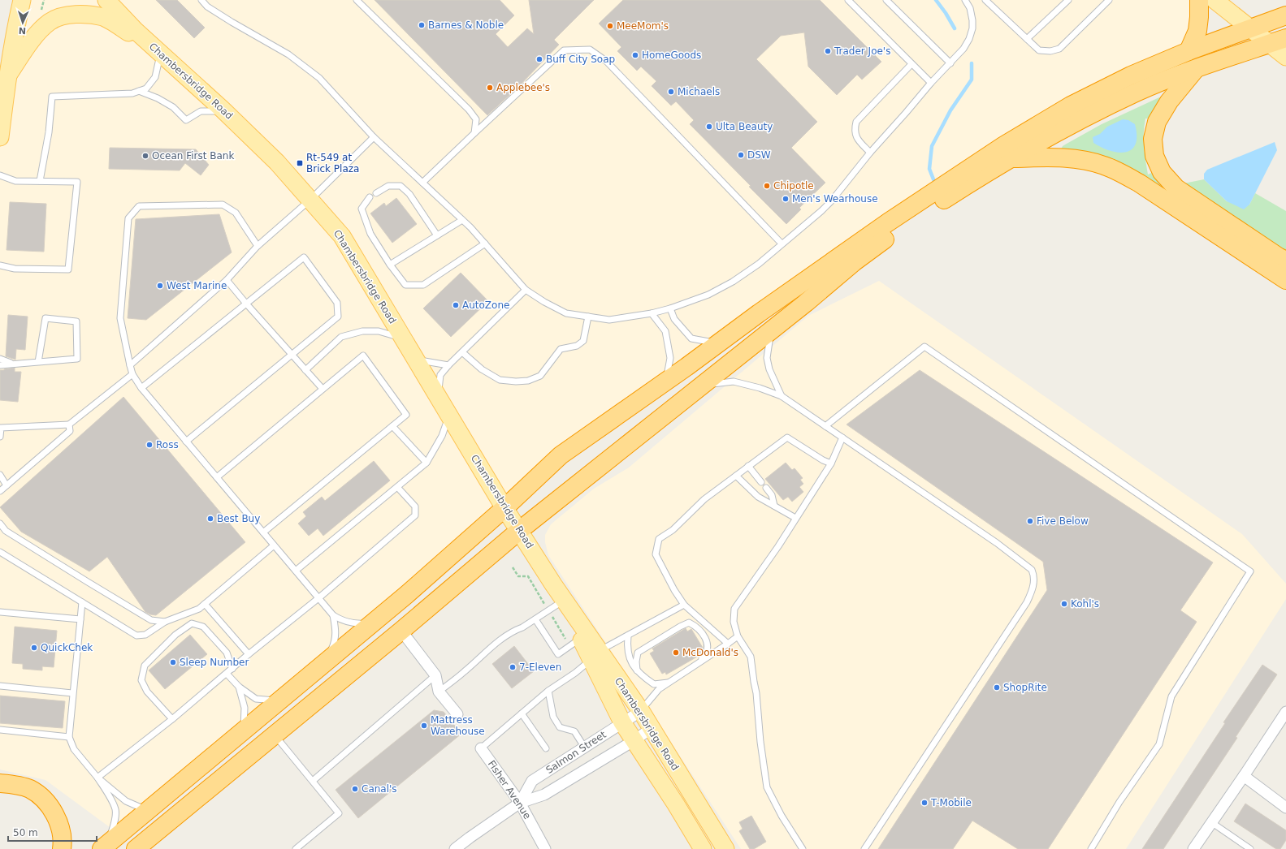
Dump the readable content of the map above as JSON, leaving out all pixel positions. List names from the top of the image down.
{
  "streets": {
    "main road": ["Chambersbridge Road"],
    "street": ["Salmon Street", "Fisher Avenue"]
  },
  "crossings": [
    ["Chambersbridge Road", "Salmon Street"],
    ["Salmon Street", "Fisher Avenue"]
  ],
  "places": {
    "other": [
      "Barnes & Noble",
      "MeeMom's",
      "Trader Joe's",
      "HomeGoods",
      "Buff City Soap",
      "Applebee's",
      "Michaels",
      "Ulta Beauty",
      "DSW",
      "Ocean First Bank",
      "Chipotle",
      "Men's Wearhouse",
      "West Marine",
      "AutoZone",
      "Ross",
      "Best Buy",
      "Five Below",
      "Kohl's",
      "QuickChek",
      "McDonald's",
      "Sleep Number",
      "7-Eleven",
      "ShopRite",
      "Mattress Warehouse",
      "Canal's",
      "T-Mobile"
    ],
    "transit": ["Rt-549 at Brick Plaza"]
  },
  "scale_bar": "50 m",
  "north": "bottom"
}
